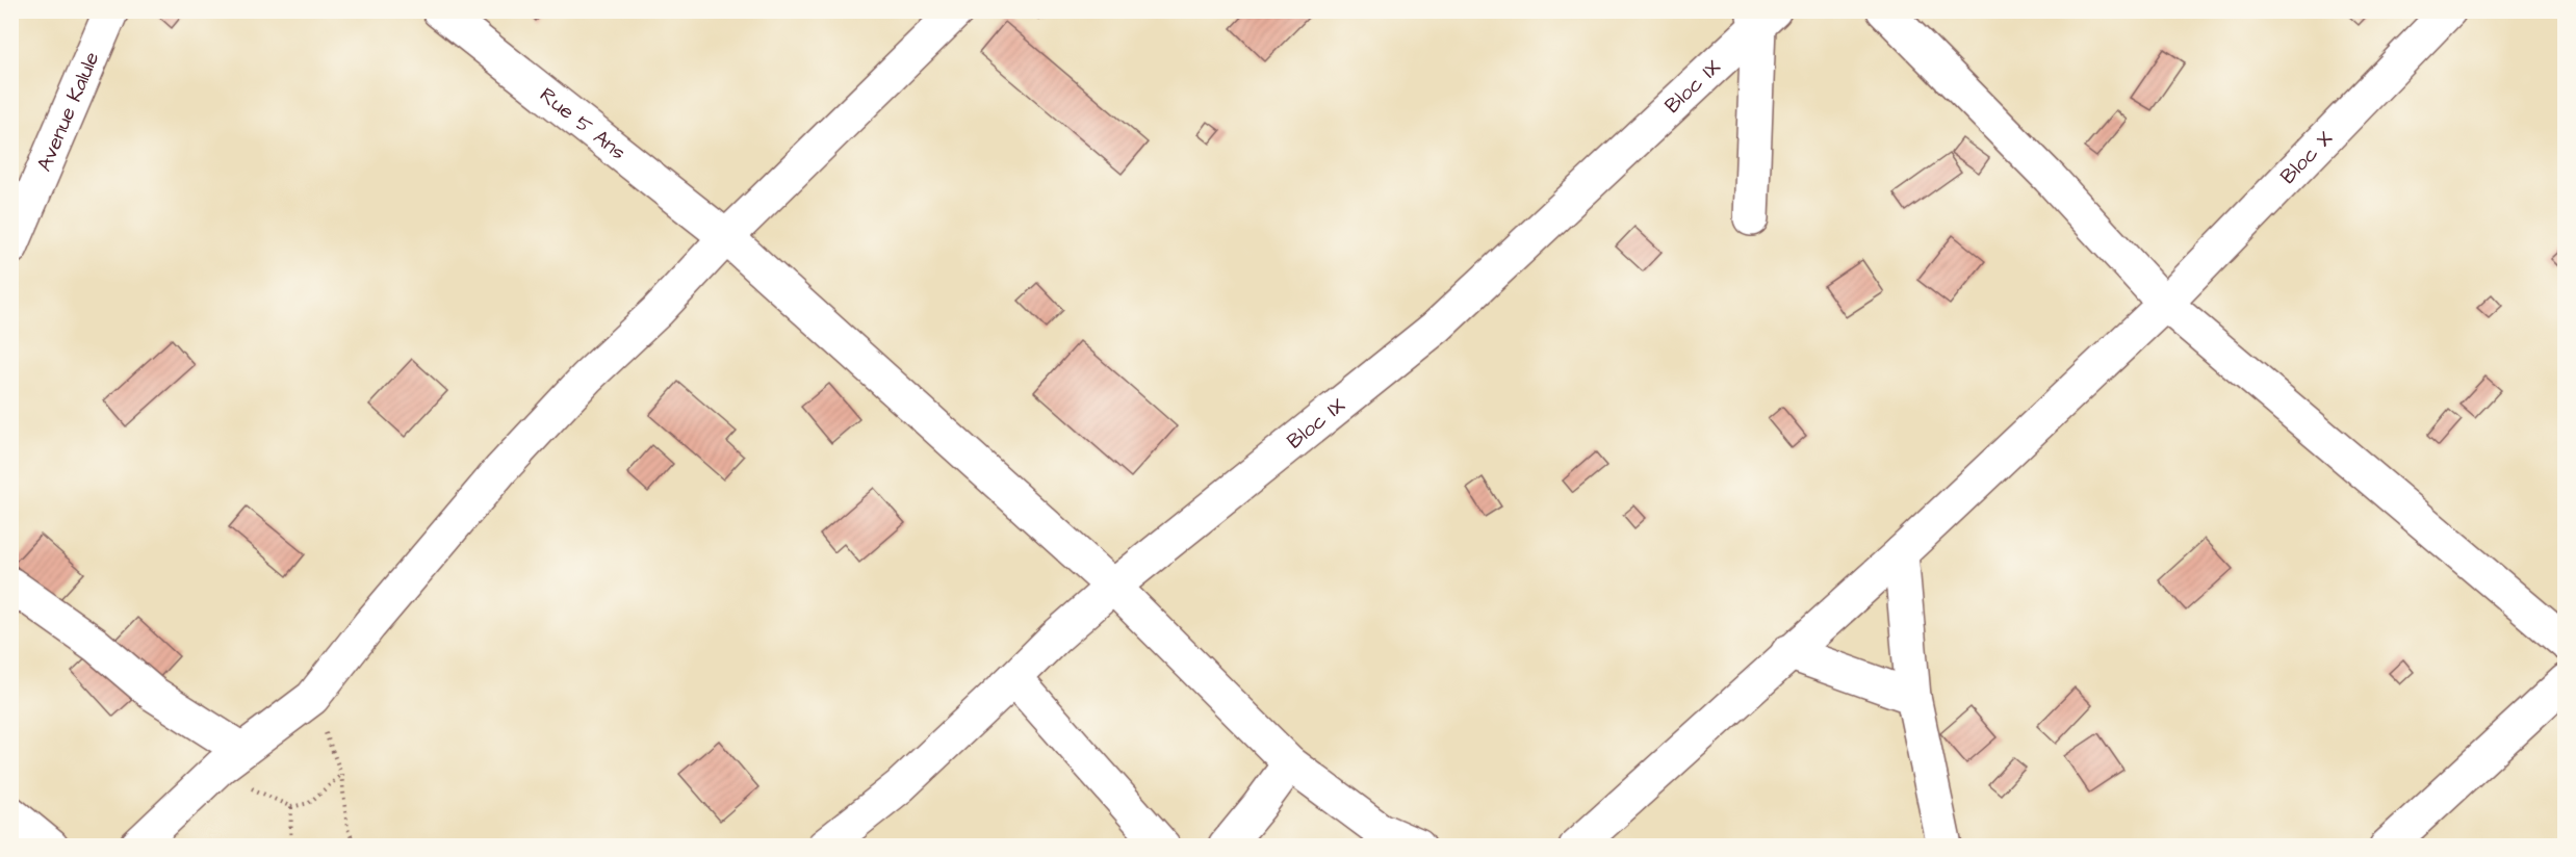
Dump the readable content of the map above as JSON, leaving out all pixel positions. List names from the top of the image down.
{
  "streets": {
    "street": [
      "Bloc IX",
      "Avenue Kalule",
      "Rue 5 Ans",
      "Bloc X"
    ]
  },
  "crossings": [
    ["Bloc IX", "Rue 5 Ans"]
  ]
}
